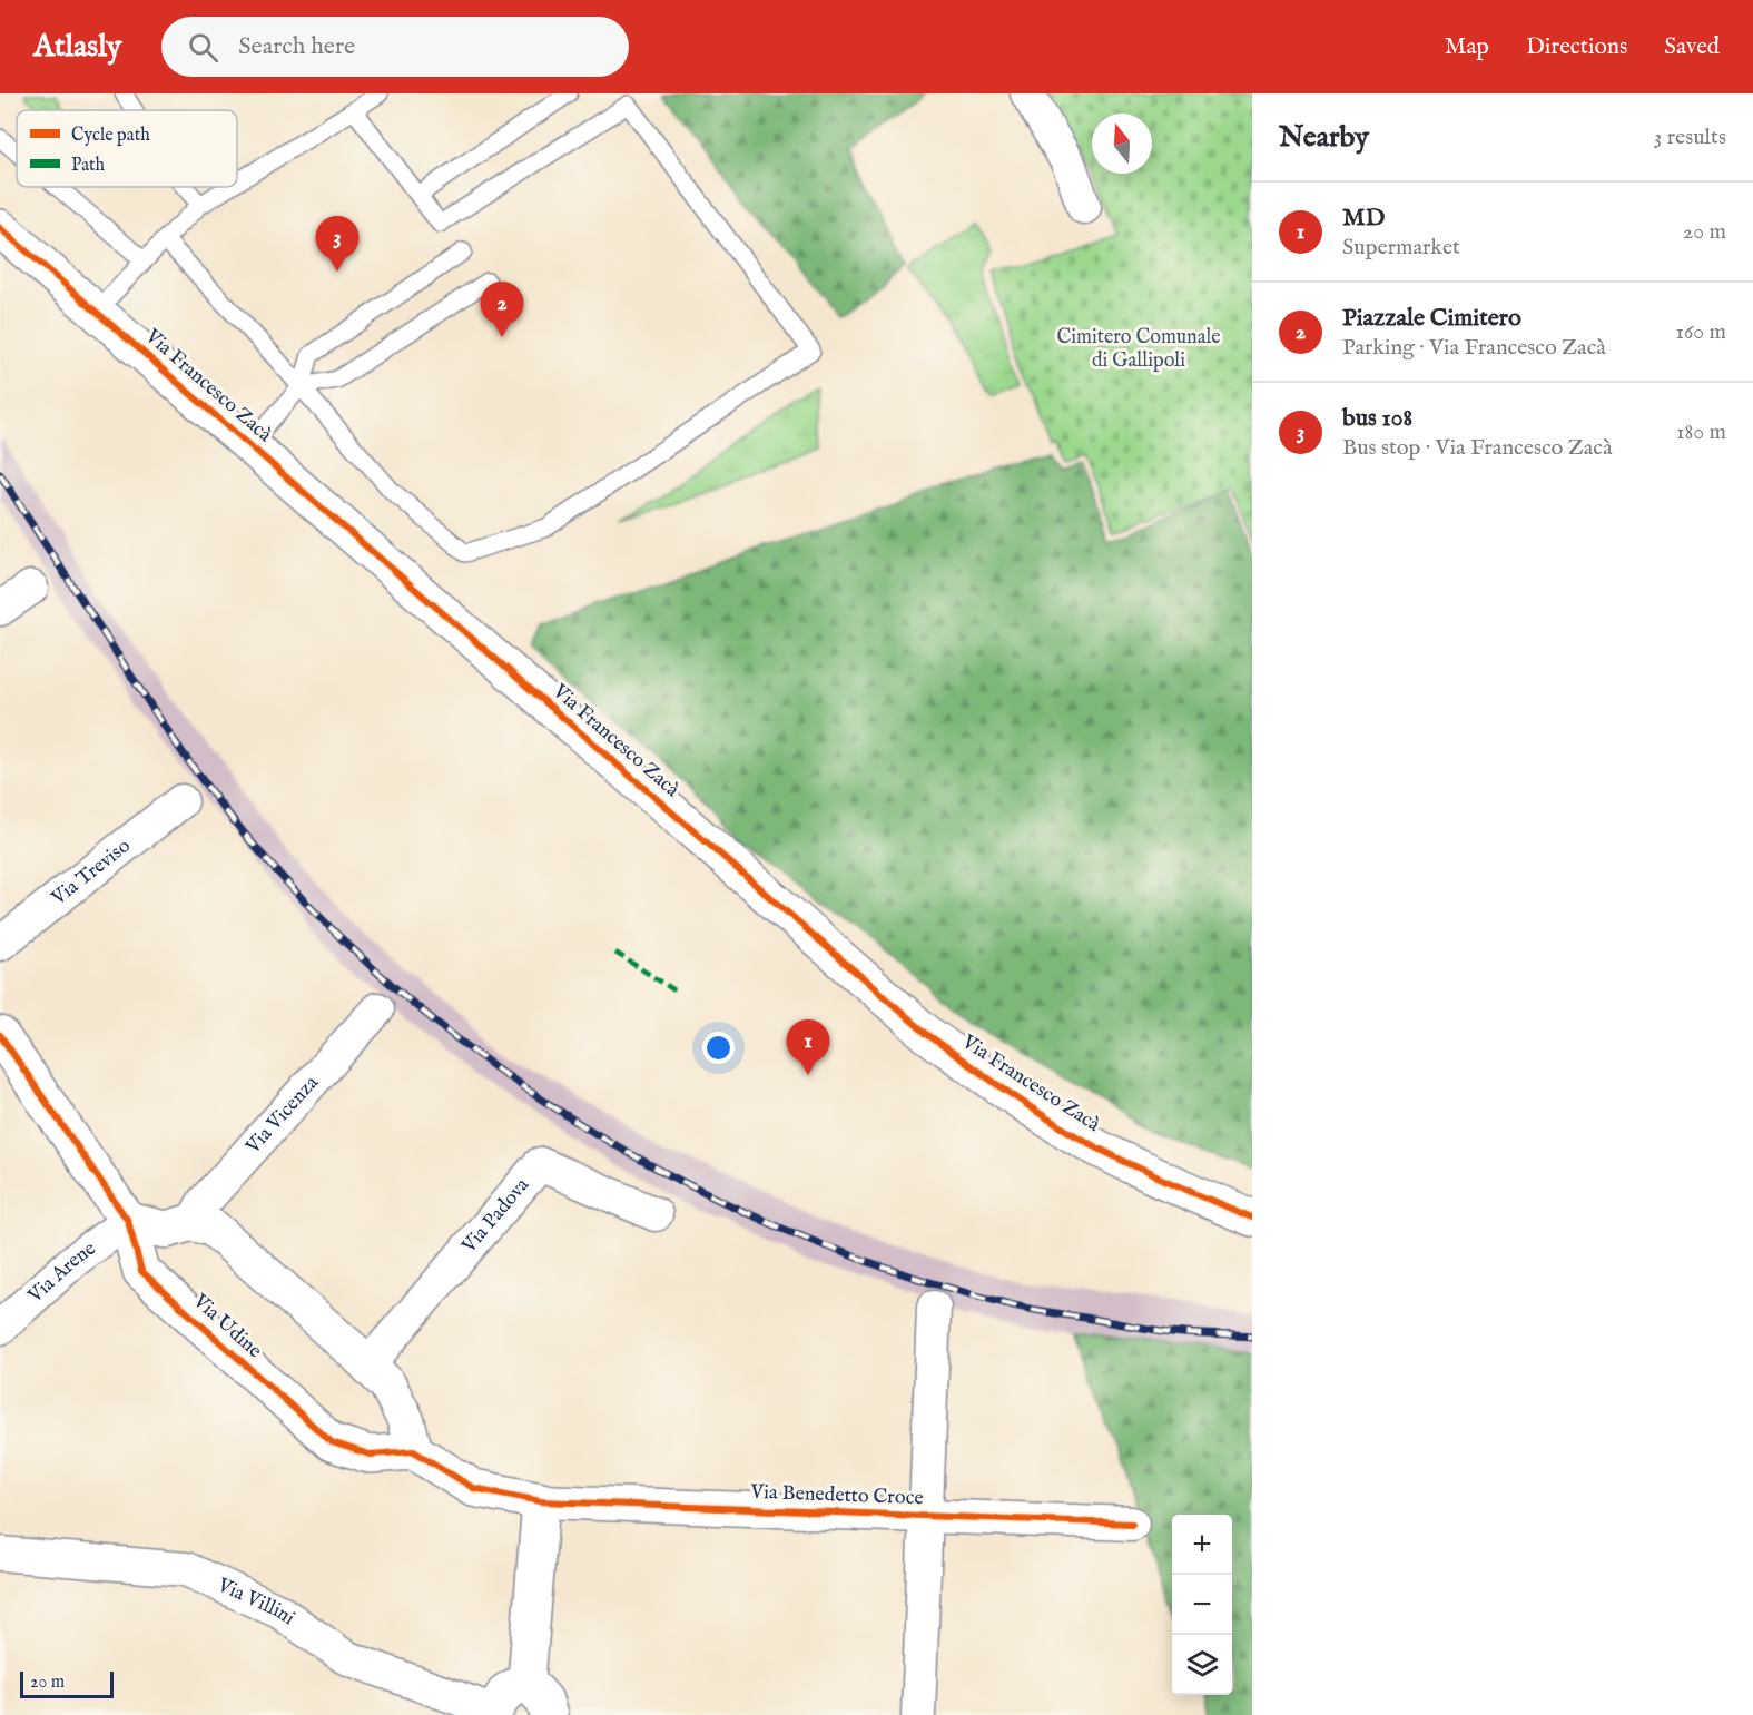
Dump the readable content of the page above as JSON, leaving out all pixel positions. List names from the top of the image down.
{
  "streets": {
    "main road": ["Via Francesco Zacà", "Via Udine"],
    "street": [
      "Via Treviso",
      "Via Vicenza",
      "Via Padova",
      "Via Arene",
      "Via Benedetto Croce",
      "Via Villini"
    ]
  },
  "crossings": [
    ["Via Arene", "Via Udine"]
  ],
  "parks": ["Cimitero Comunale di Gallipoli"],
  "legend": ["Cycle path", "Path"],
  "scale_bar": "20 m",
  "north": "top",
  "page": {
    "header": "Atlasly",
    "search": "Search here",
    "nav": ["Map", "Directions", "Saved"],
    "heading": ["Nearby", "3 results"],
    "list": [
      {
        "mark": "1",
        "name": "MD",
        "note": "Supermarket",
        "value": "20 m"
      },
      {
        "mark": "2",
        "name": "Piazzale Cimitero",
        "note": "Parking · Via Francesco Zacà",
        "value": "160 m"
      },
      {
        "mark": "3",
        "name": "bus 108",
        "note": "Bus stop · Via Francesco Zacà",
        "value": "180 m"
      }
    ],
    "pins": ["3", "2", "1"],
    "map_buttons": ["+", "−"],
    "scale": "20 m"
  }
}
